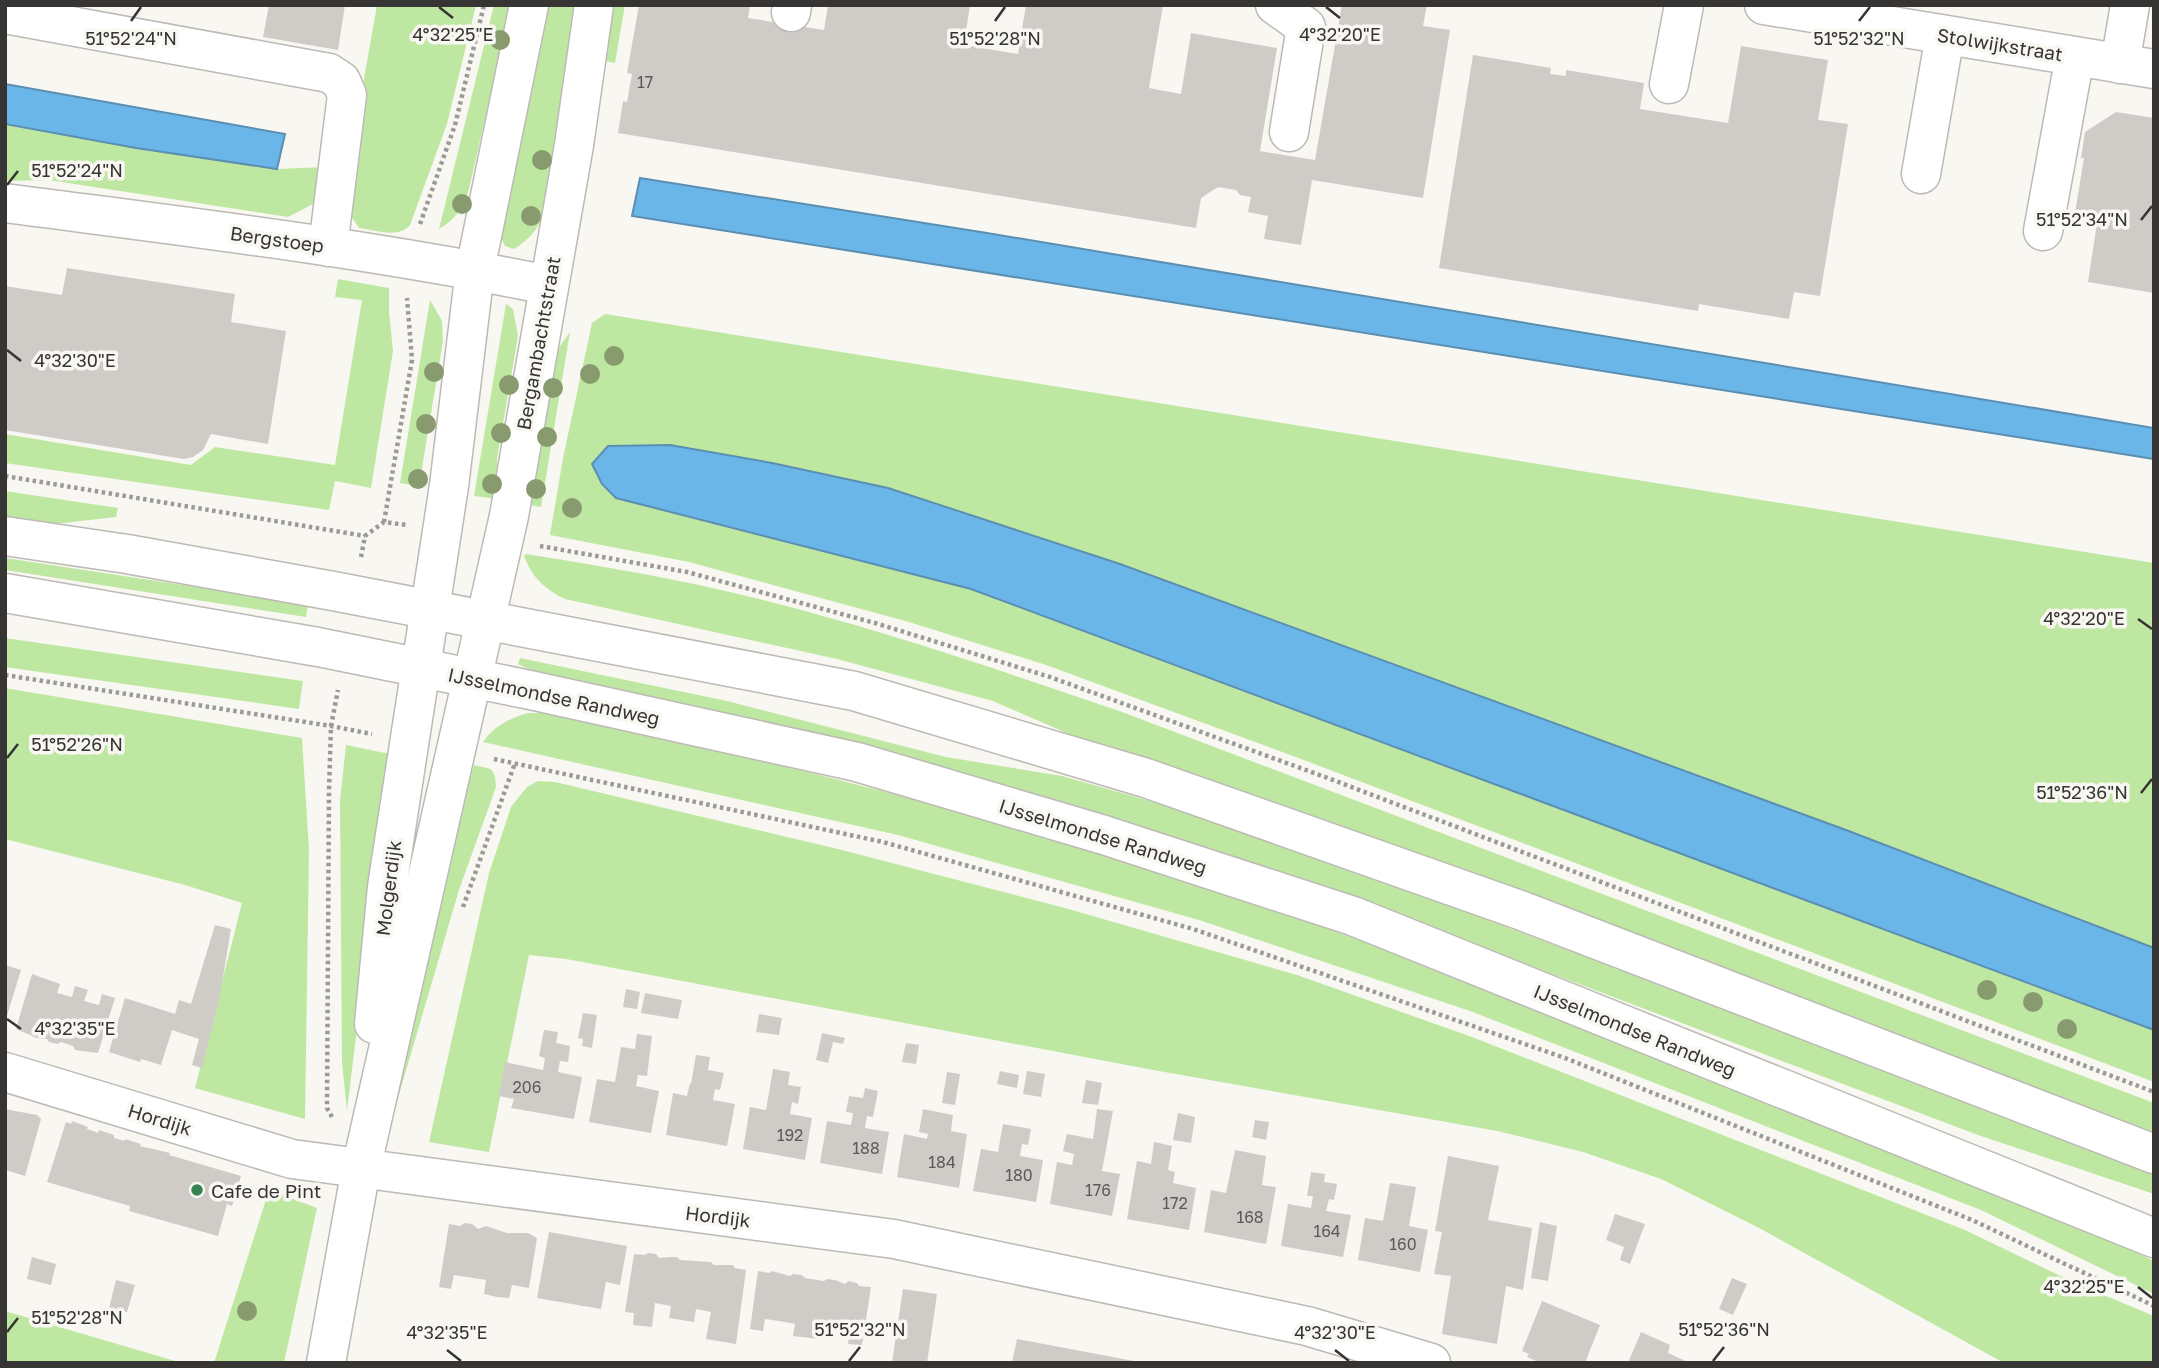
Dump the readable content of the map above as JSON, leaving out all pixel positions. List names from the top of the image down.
{
  "streets": {
    "street": [
      "Stolwijkstraat",
      "Bergstoep",
      "Bergambachtstraat",
      "IJsselmondse Randweg",
      "Molgerdijk",
      "Hordijk"
    ]
  },
  "crossings": [
    ["Bergstoep", "Bergambachtstraat"],
    ["Bergambachtstraat", "IJsselmondse Randweg"],
    ["Bergambachtstraat", "Molgerdijk"],
    ["IJsselmondse Randweg", "Molgerdijk"],
    ["Molgerdijk", "Hordijk"]
  ],
  "places": ["Cafe de Pint"],
  "house_numbers": [
    "17",
    "206",
    "192",
    "188",
    "184",
    "180",
    "176",
    "172",
    "168",
    "164",
    "160"
  ],
  "coordinates": [
    "4°32'25\"E",
    "4°32'20\"E",
    "51°52'24\"N",
    "51°52'28\"N",
    "51°52'32\"N",
    "51°52'34\"N",
    "4°32'30\"E",
    "51°52'26\"N",
    "51°52'36\"N",
    "4°32'35\"E"
  ]
}
